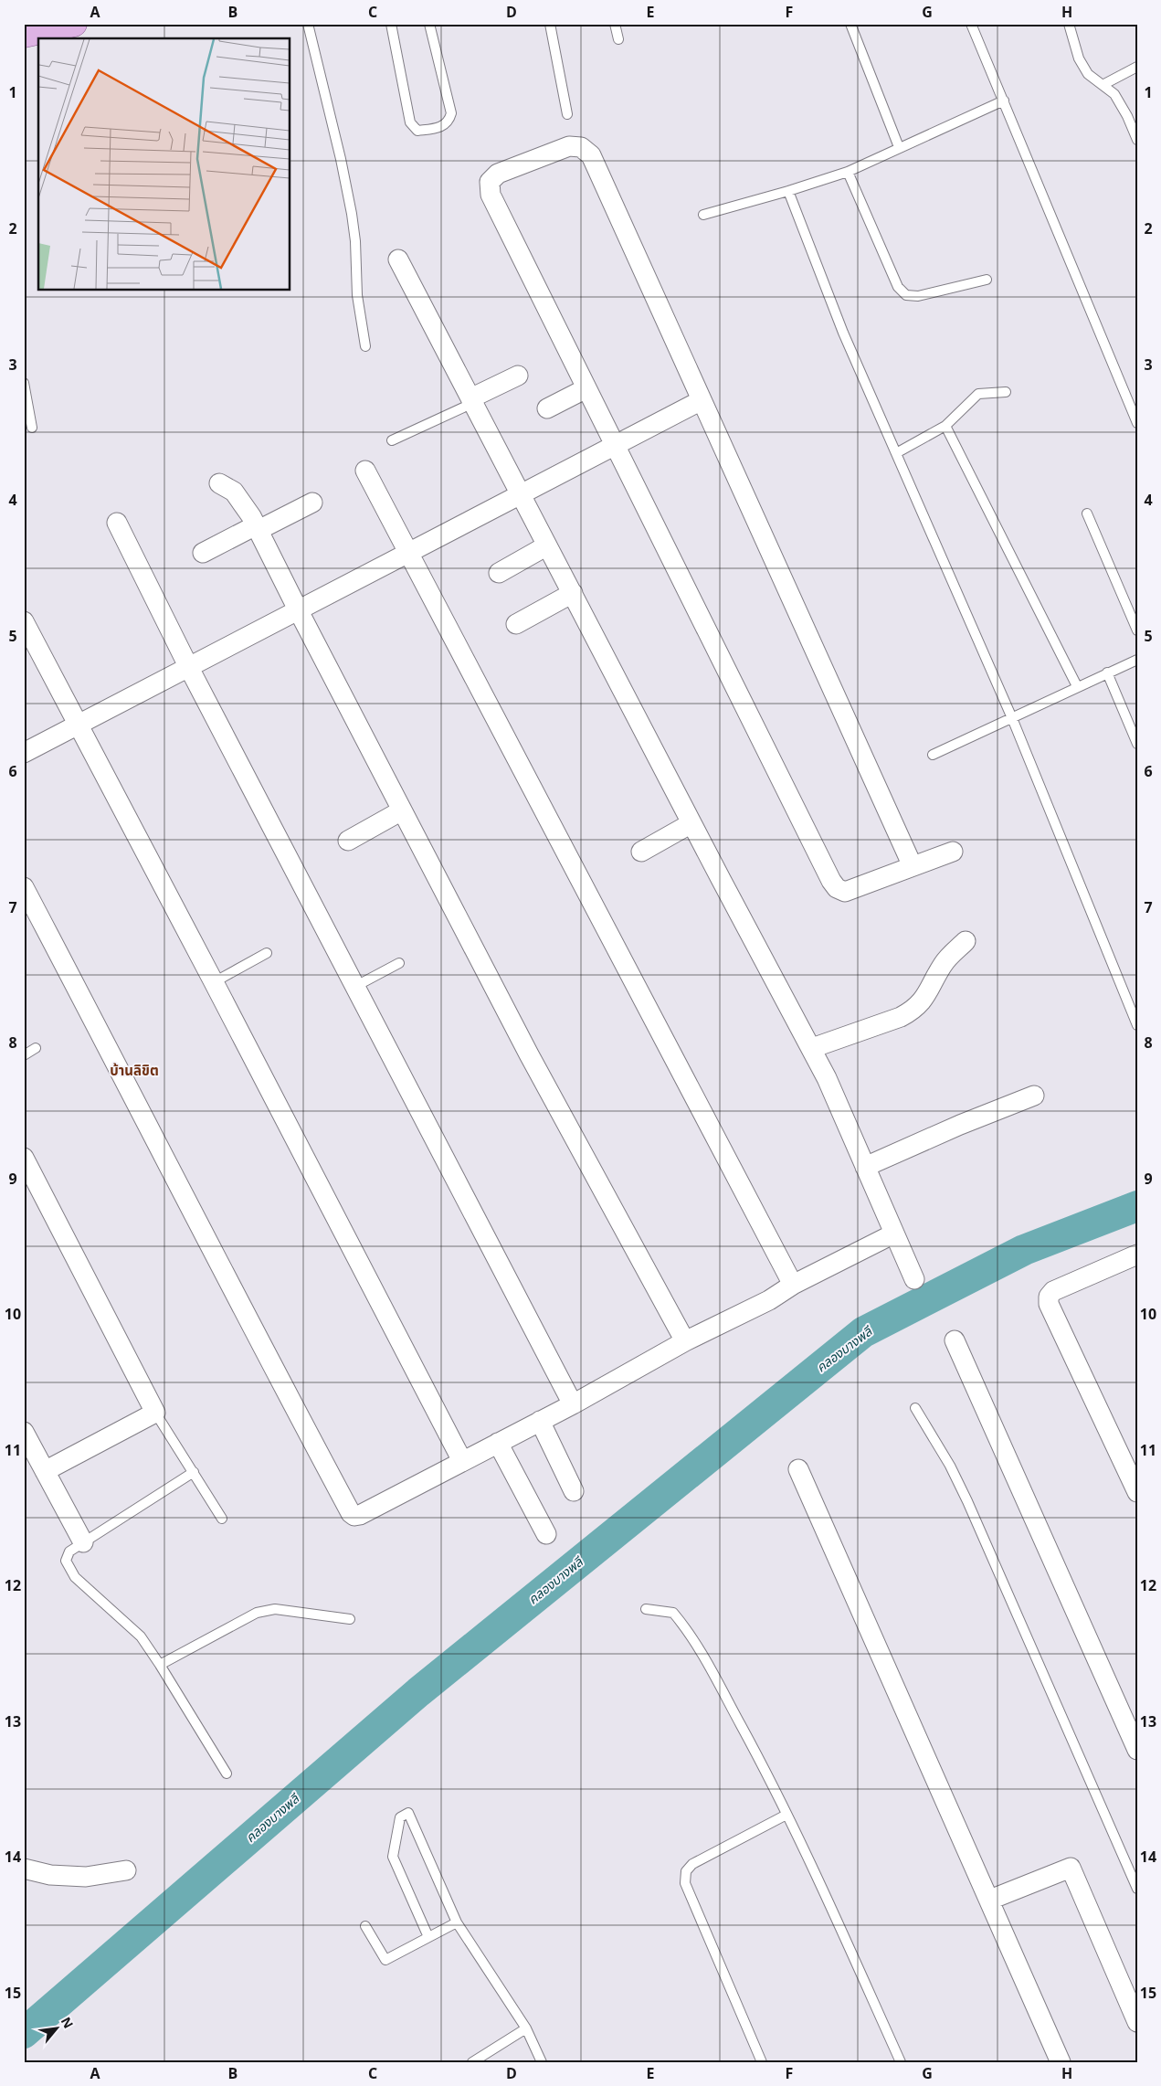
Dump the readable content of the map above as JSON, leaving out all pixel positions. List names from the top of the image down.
{
  "districts": ["บ้านลิขิต"],
  "water": ["คลองบางพลี"],
  "north": "top right",
  "grid": {
    "columns": [
      "A",
      "B",
      "C",
      "D",
      "E",
      "F",
      "G",
      "H"
    ],
    "rows": [
      "1",
      "2",
      "3",
      "4",
      "5",
      "6",
      "7",
      "8",
      "9",
      "10",
      "11",
      "12",
      "13",
      "14",
      "15"
    ]
  }
}
